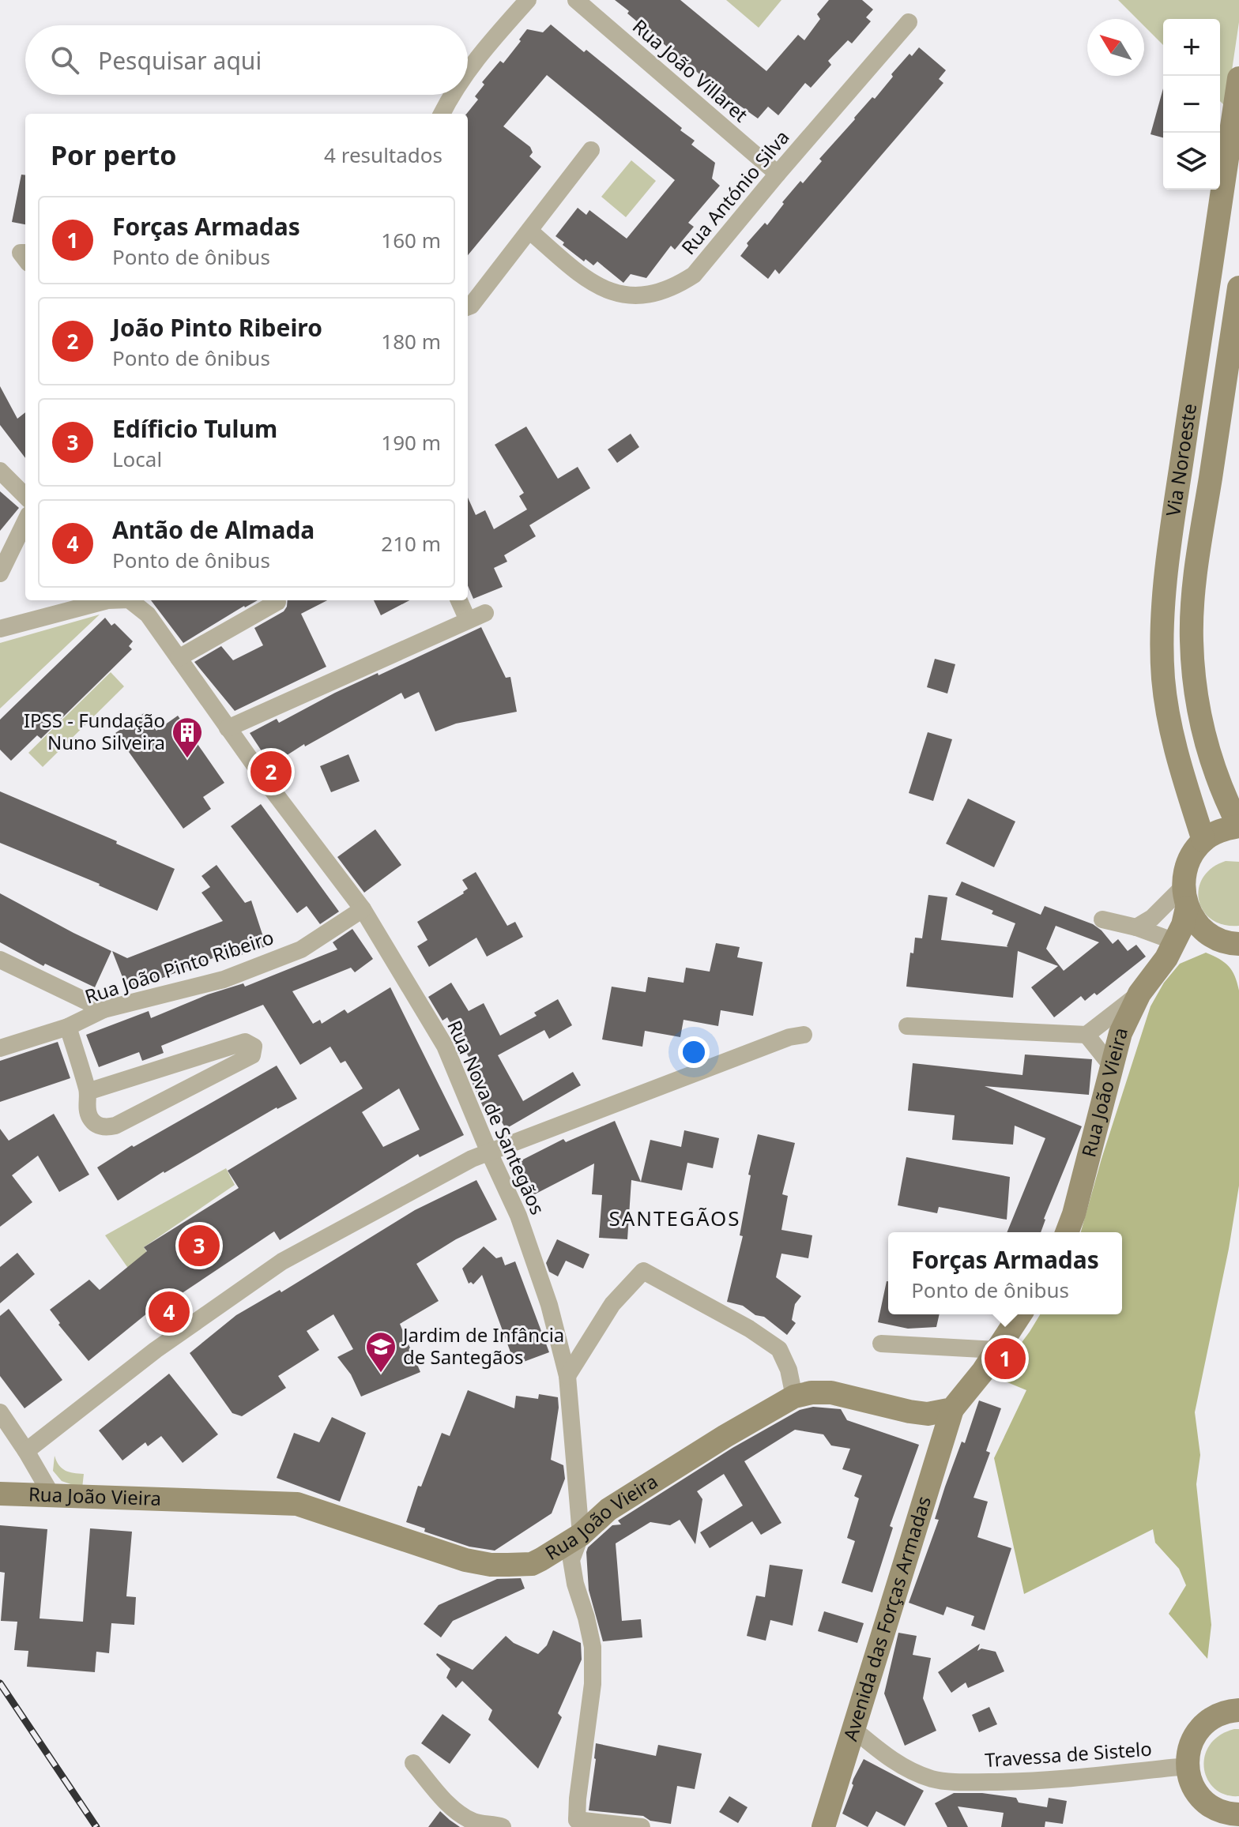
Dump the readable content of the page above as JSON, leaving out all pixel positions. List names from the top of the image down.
{
  "streets": {
    "street": [
      "Rua João Villaret",
      "Rua António Silva",
      "Via Noroeste",
      "Rua João Pinto Ribeiro",
      "Rua João Vieira",
      "Rua Nova de Santegãos",
      "Avenida das Forças Armadas",
      "Travessa de Sistelo"
    ]
  },
  "crossings": [
    ["Rua João Villaret", "Rua António Silva"],
    ["Via Noroeste", "Rua João Vieira"],
    ["Rua João Pinto Ribeiro", "Rua Nova de Santegãos"],
    ["Rua João Vieira", "Rua Nova de Santegãos"],
    ["Rua João Vieira", "Avenida das Forças Armadas"],
    ["Avenida das Forças Armadas", "Travessa de Sistelo"]
  ],
  "districts": ["SANTEGÃOS"],
  "places": {
    "building": ["IPSS - Fundação Nuno Silveira"],
    "school or university": ["Jardim de Infância de Santegãos"]
  },
  "north": "top left",
  "page": {
    "map_buttons": ["+", "−"],
    "search": "Pesquisar aqui",
    "heading": ["Por perto", "4 resultados"],
    "list": [
      {
        "mark": "1",
        "name": "Forças Armadas",
        "note": "Ponto de ônibus",
        "value": "160 m"
      },
      {
        "mark": "2",
        "name": "João Pinto Ribeiro",
        "note": "Ponto de ônibus",
        "value": "180 m"
      },
      {
        "mark": "3",
        "name": "Edíficio Tulum",
        "note": "Local",
        "value": "190 m"
      },
      {
        "mark": "4",
        "name": "Antão de Almada",
        "note": "Ponto de ônibus",
        "value": "210 m"
      }
    ],
    "pins": [
      "2",
      "3",
      "4",
      "1"
    ],
    "popup": ["Forças Armadas", "Ponto de ônibus"]
  }
}
